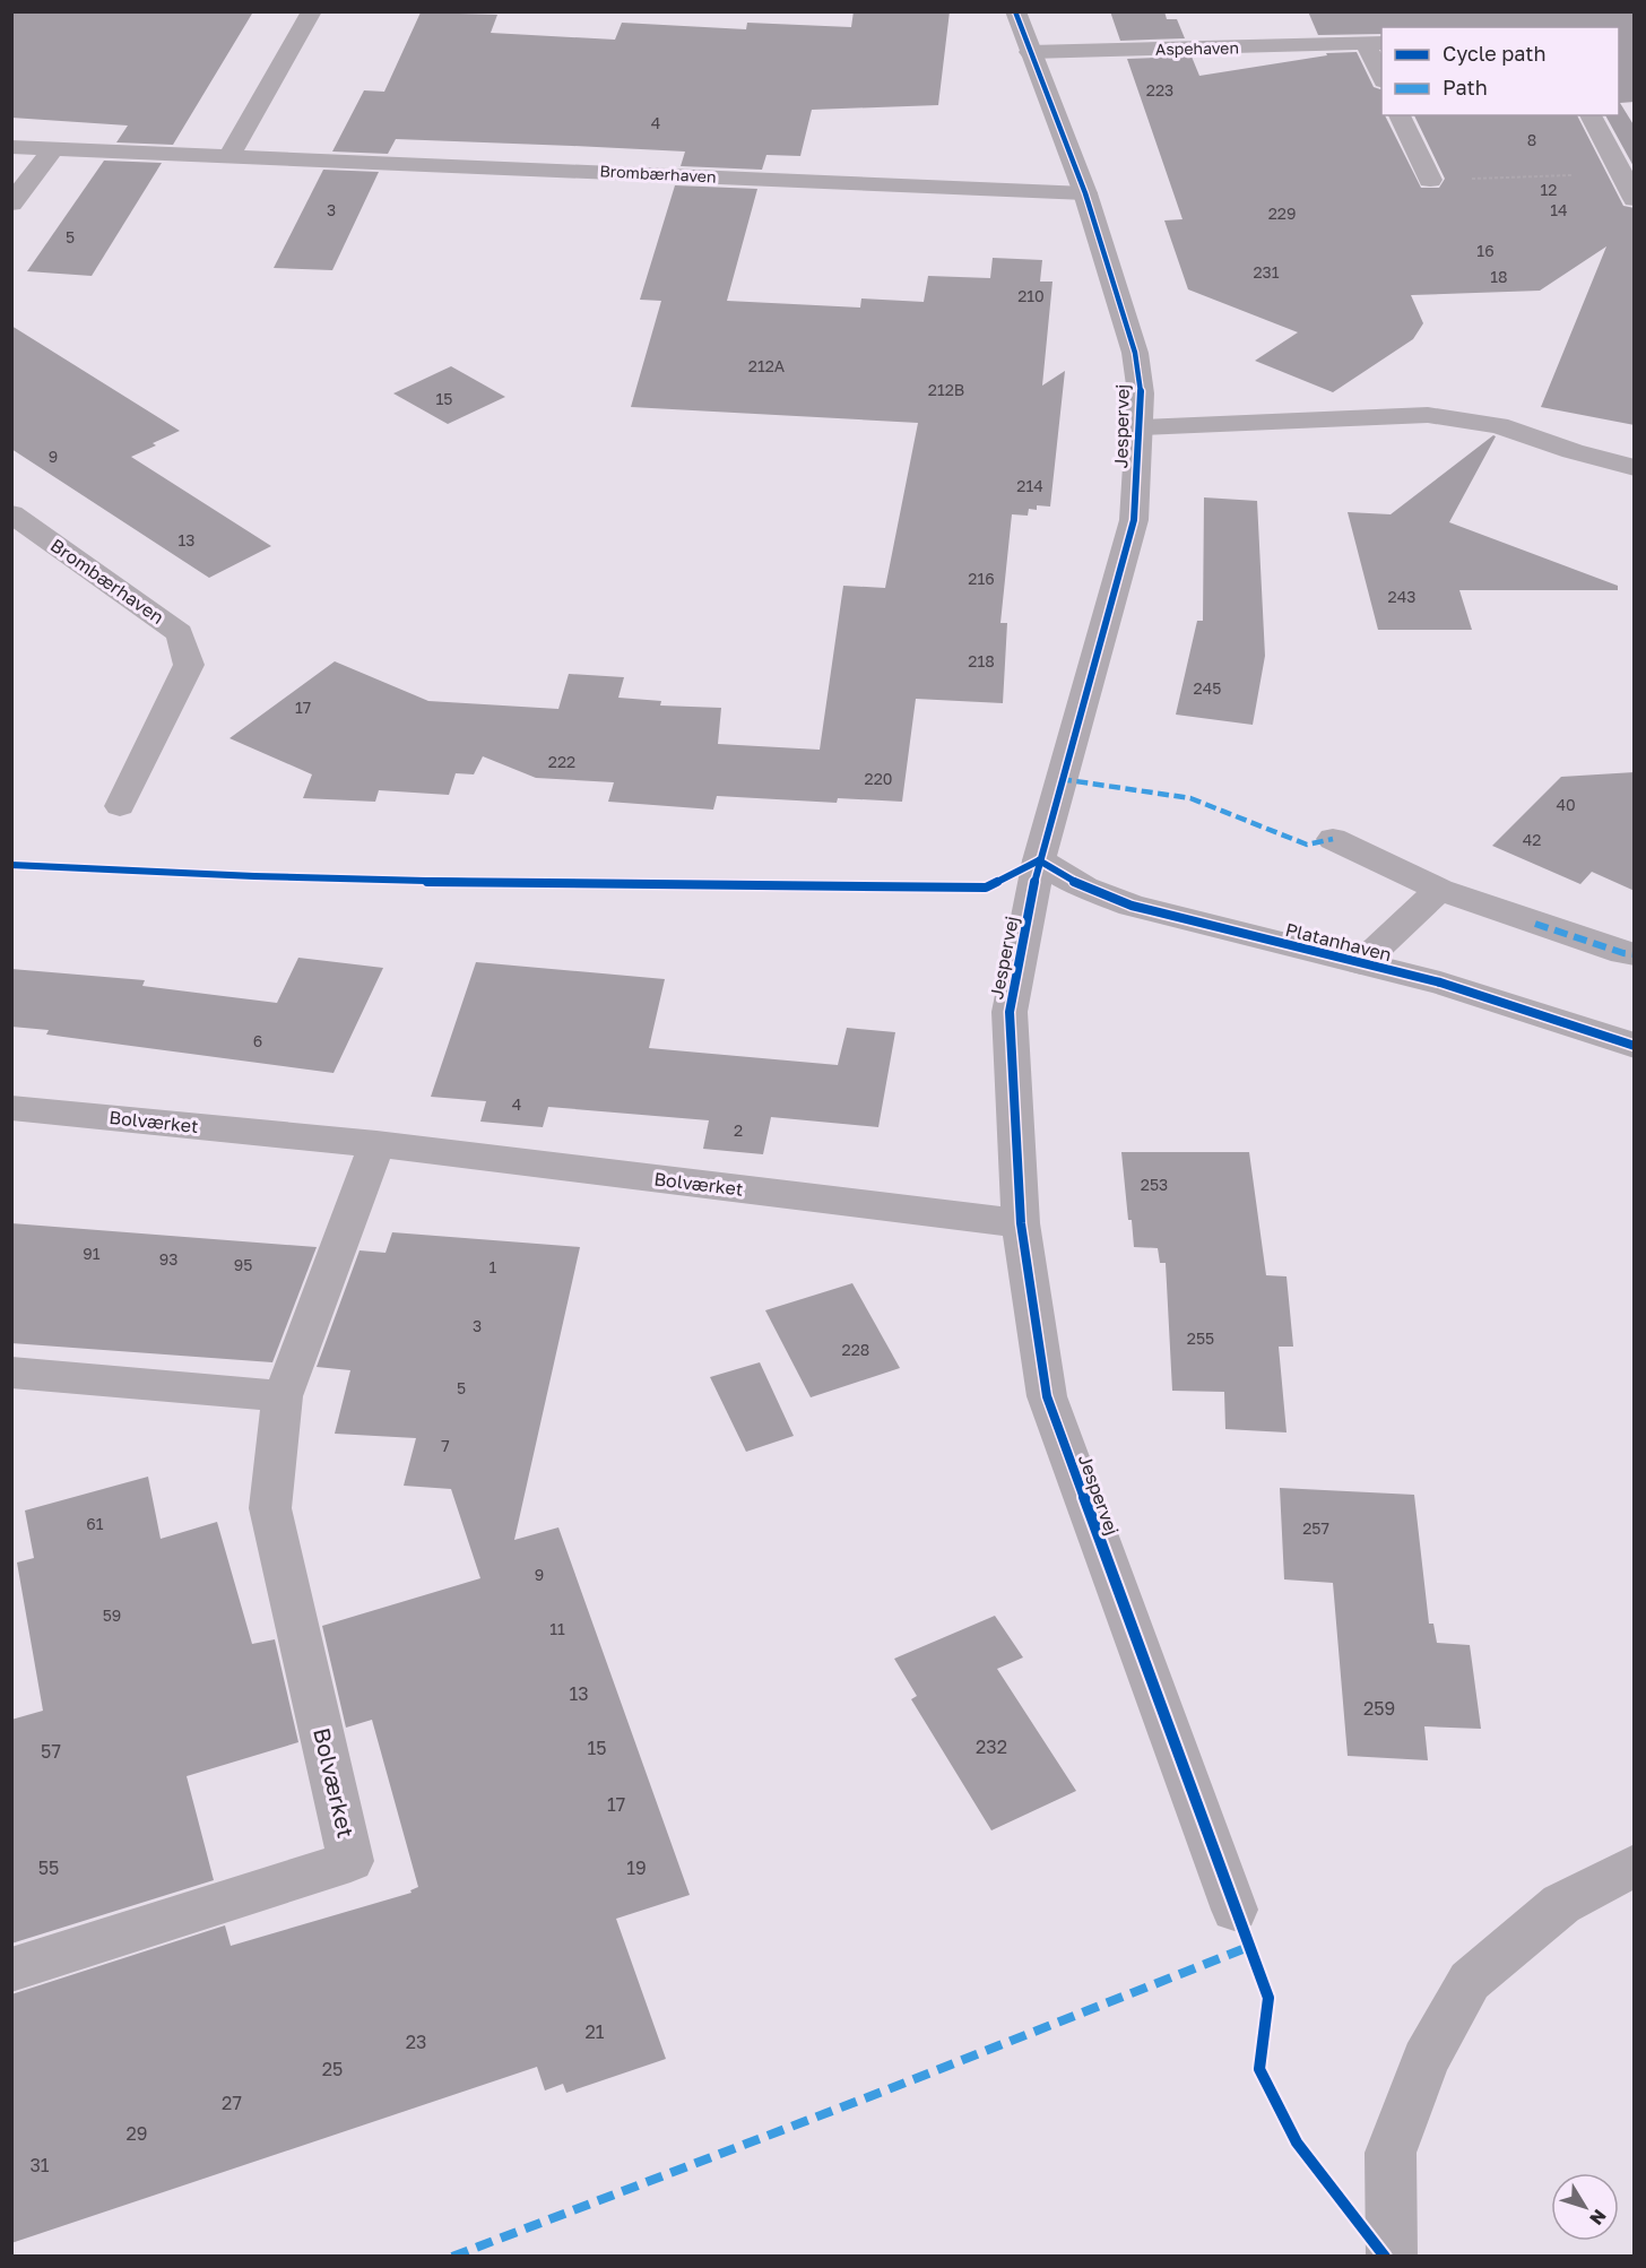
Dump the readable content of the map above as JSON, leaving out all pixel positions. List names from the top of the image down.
{
  "streets": {
    "street": [
      "Aspehaven",
      "Brombærhaven",
      "Jespervej",
      "Platanhaven",
      "Bolværket"
    ]
  },
  "crossings": [
    ["Aspehaven", "Jespervej"],
    ["Brombærhaven", "Jespervej"],
    ["Jespervej", "Platanhaven"],
    ["Jespervej", "Bolværket"]
  ],
  "house_numbers": [
    "223",
    "4",
    "8",
    "12",
    "3",
    "14",
    "229",
    "5",
    "16",
    "231",
    "18",
    "210",
    "212A",
    "212B",
    "15",
    "9",
    "214",
    "13",
    "216",
    "243",
    "218",
    "245",
    "17",
    "222",
    "220",
    "40",
    "42",
    "6",
    "4",
    "2",
    "253",
    "91",
    "93",
    "95",
    "1",
    "3",
    "255",
    "228",
    "5",
    "7",
    "61",
    "257",
    "9",
    "59",
    "11",
    "13",
    "259",
    "232",
    "15",
    "57",
    "17",
    "55",
    "19",
    "21",
    "23",
    "25",
    "27",
    "29",
    "31"
  ],
  "legend": ["Cycle path", "Path"],
  "north": "bottom right"
}
